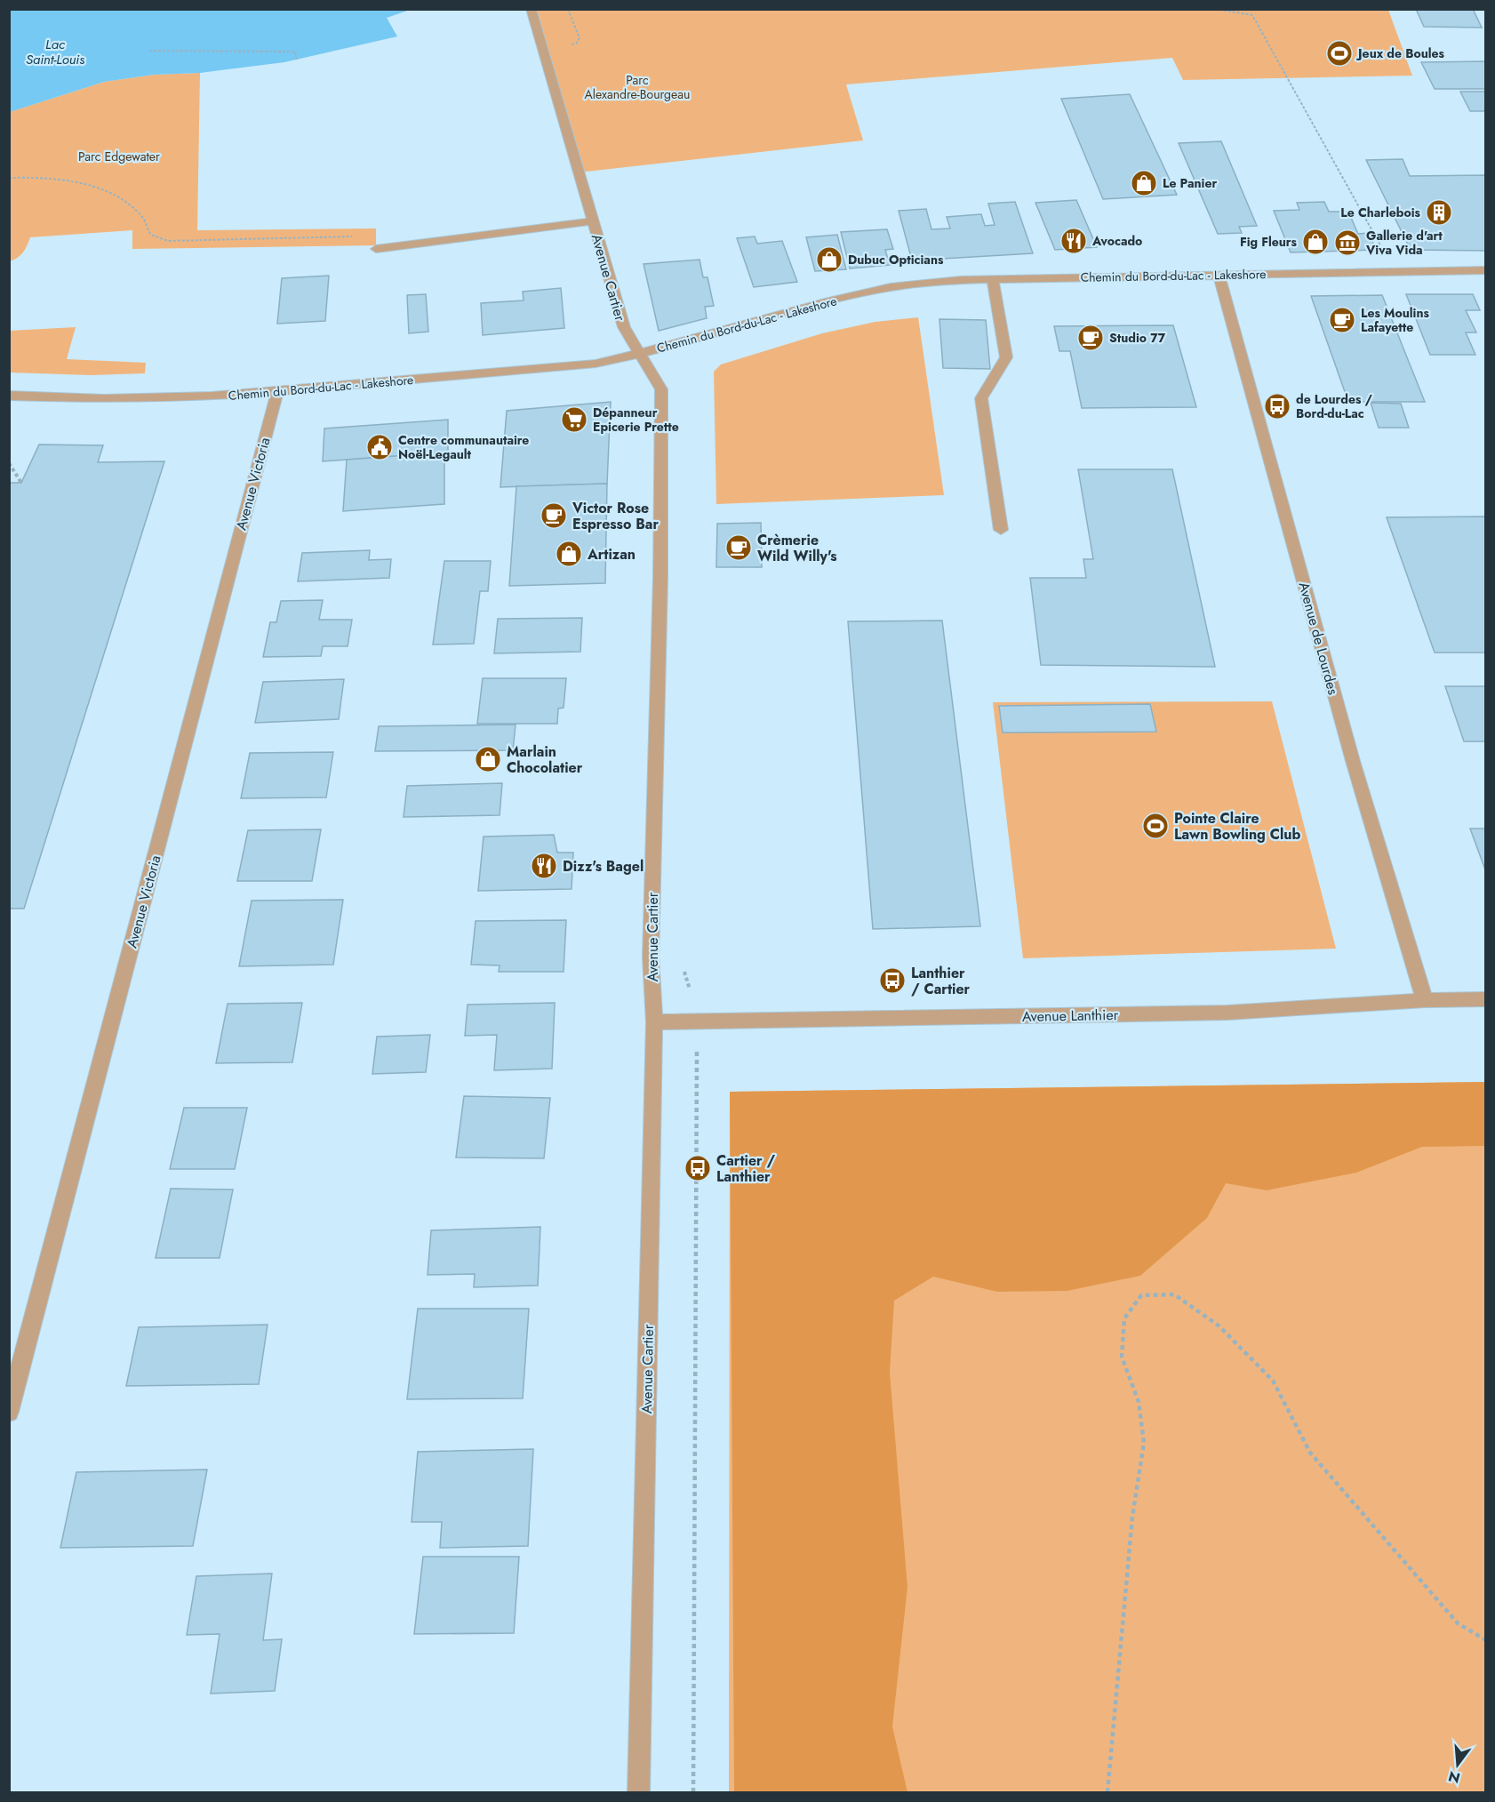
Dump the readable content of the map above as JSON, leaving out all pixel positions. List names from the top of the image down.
{
  "streets": {
    "street": [
      "Chemin du Bord-du-Lac - Lakeshore",
      "Avenue Cartier",
      "Avenue Victoria",
      "Avenue de Lourdes",
      "Avenue Lanthier"
    ]
  },
  "crossings": [
    ["Chemin du Bord-du-Lac - Lakeshore", "Avenue Cartier"],
    ["Chemin du Bord-du-Lac - Lakeshore", "Avenue Victoria"],
    ["Chemin du Bord-du-Lac - Lakeshore", "Avenue de Lourdes"],
    ["Avenue Cartier", "Avenue Lanthier"],
    ["Avenue de Lourdes", "Avenue Lanthier"]
  ],
  "water": ["Lac Saint-Louis"],
  "parks": ["Parc Alexandre-Bourgeau", "Parc Edgewater"],
  "places": {
    "sports": ["Jeux de Boules", "Pointe Claire Lawn Bowling Club"],
    "shop": [
      "Le Panier",
      "Fig Fleurs",
      "Dubuc Opticians",
      "Artizan",
      "Marlain Chocolatier"
    ],
    "building": ["Le Charlebois"],
    "restaurant": ["Avocado", "Dizz's Bagel"],
    "museum": ["Gallerie d'art Viva Vida"],
    "cafe": [
      "Les Moulins Lafayette",
      "Studio 77",
      "Victor Rose Espresso Bar",
      "Crèmerie Wild Willy's"
    ],
    "bus stop": ["de Lourdes / Bord-du-Lac", "Lanthier / Cartier", "Cartier / Lanthier"],
    "supermarket": ["Dépanneur Epicerie Prette"],
    "public building": ["Centre communautaire Noël-Legault"]
  },
  "north": "bottom"
}
